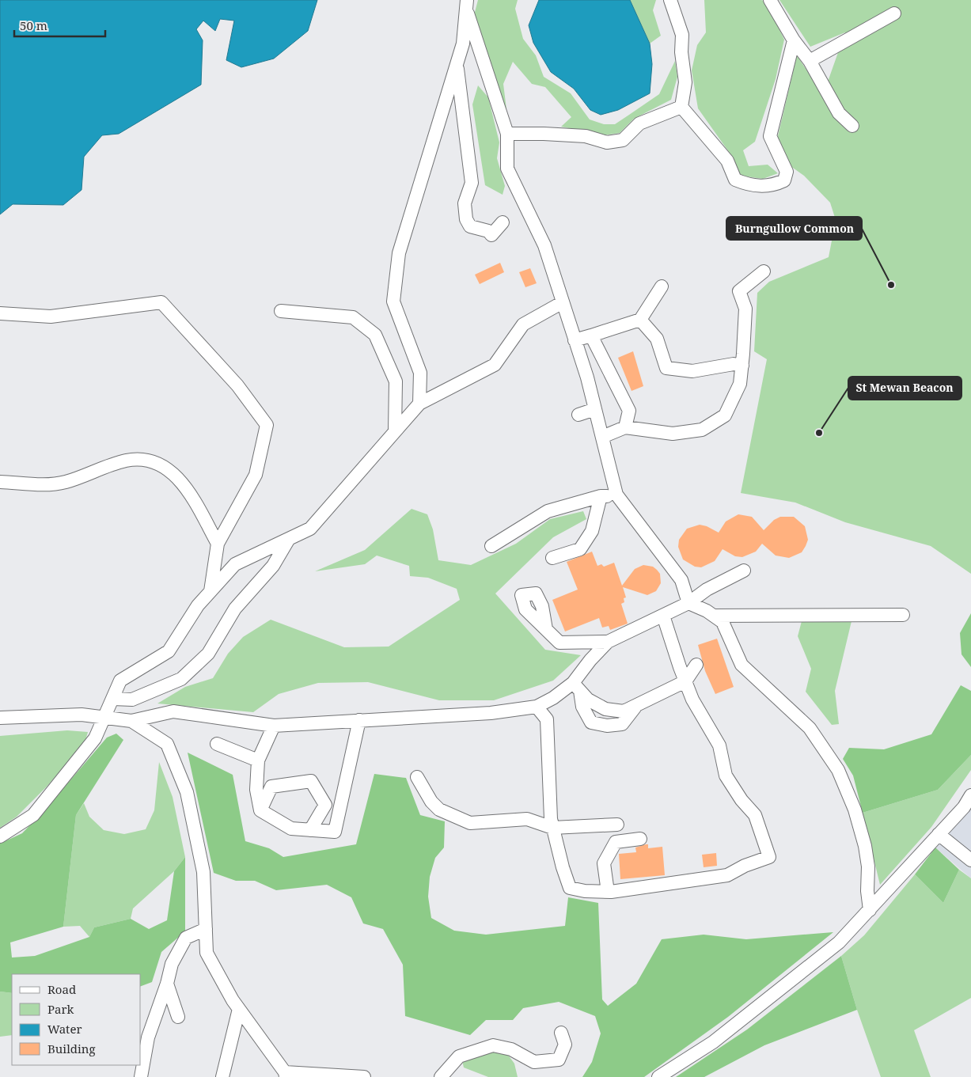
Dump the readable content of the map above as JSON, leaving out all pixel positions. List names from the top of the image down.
{
  "places": ["Burngullow Common", "St Mewan Beacon"],
  "legend": [
    "Road",
    "Park",
    "Water",
    "Building"
  ],
  "scale_bar": "50 m"
}
